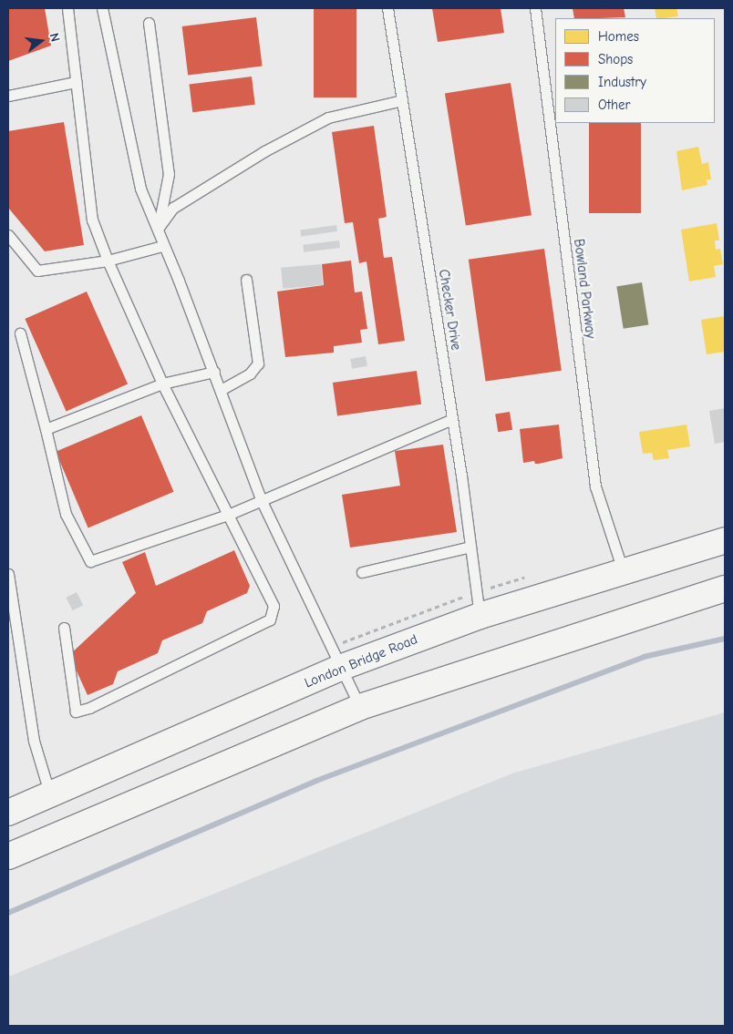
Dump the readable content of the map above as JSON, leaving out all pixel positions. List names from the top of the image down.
{
  "streets": {
    "main road": ["London Bridge Road"],
    "lane": ["Bowland Parkway", "Checker Drive"]
  },
  "crossings": [
    ["Bowland Parkway", "London Bridge Road"],
    ["Checker Drive", "London Bridge Road"]
  ],
  "legend": [
    "Homes",
    "Shops",
    "Industry",
    "Other"
  ],
  "north": "right"
}
